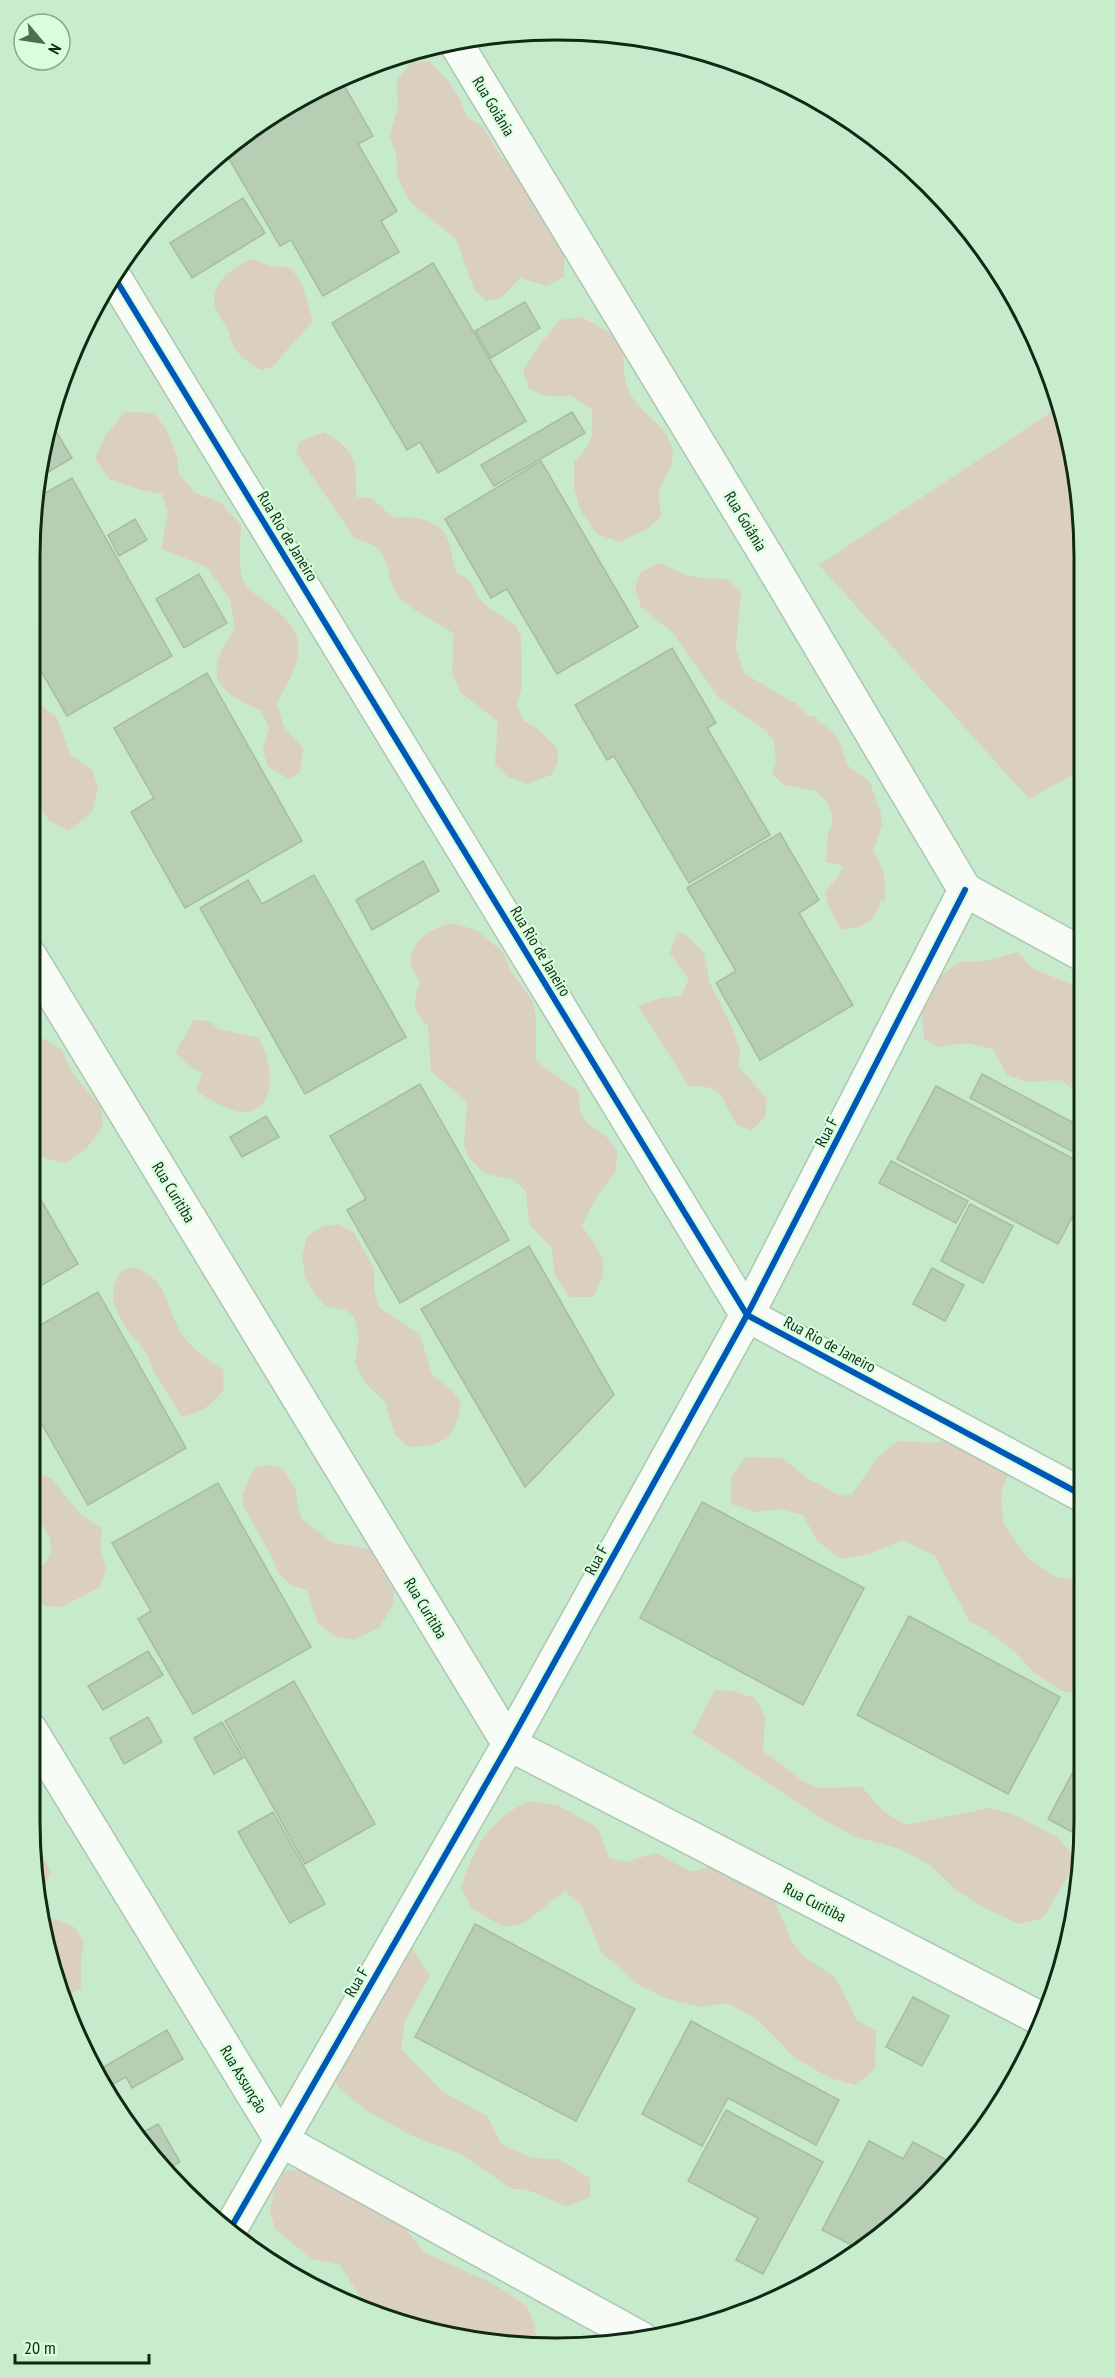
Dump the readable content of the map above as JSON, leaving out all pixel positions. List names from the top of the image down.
{
  "streets": {
    "street": [
      "Rua Goiânia",
      "Rua Rio de Janeiro",
      "Rua F",
      "Rua Curitiba",
      "Rua Assunção"
    ]
  },
  "crossings": [
    ["Rua Goiânia", "Rua F"],
    ["Rua Rio de Janeiro", "Rua F"],
    ["Rua F", "Rua Curitiba"],
    ["Rua F", "Rua Assunção"]
  ],
  "scale_bar": "20 m",
  "north": "bottom right"
}
